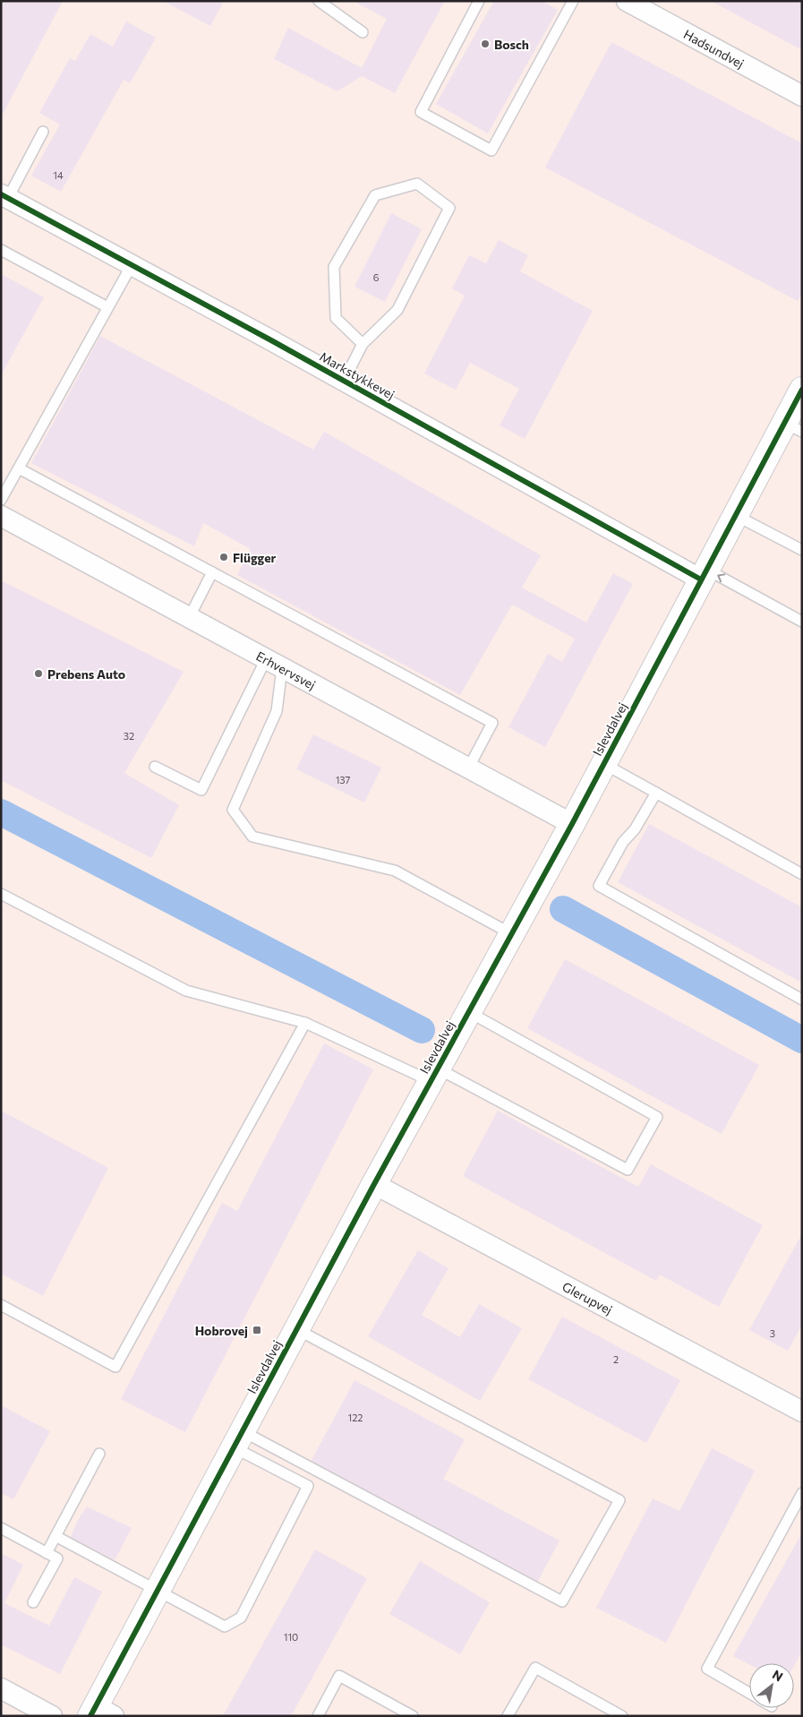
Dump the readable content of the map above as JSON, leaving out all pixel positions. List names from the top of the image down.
{
  "streets": {
    "street": [
      "Hadsundvej",
      "Markstykkevej",
      "Erhvervsvej",
      "Islevdalvej",
      "Glerupvej"
    ]
  },
  "crossings": [
    ["Markstykkevej", "Islevdalvej"],
    ["Erhvervsvej", "Islevdalvej"],
    ["Islevdalvej", "Glerupvej"]
  ],
  "places": {
    "other": ["Bosch", "Flügger", "Prebens Auto"],
    "transit": ["Hobrovej"]
  },
  "house_numbers": [
    "14",
    "6",
    "32",
    "137",
    "3",
    "2",
    "122",
    "110"
  ],
  "north": "top right"
}
